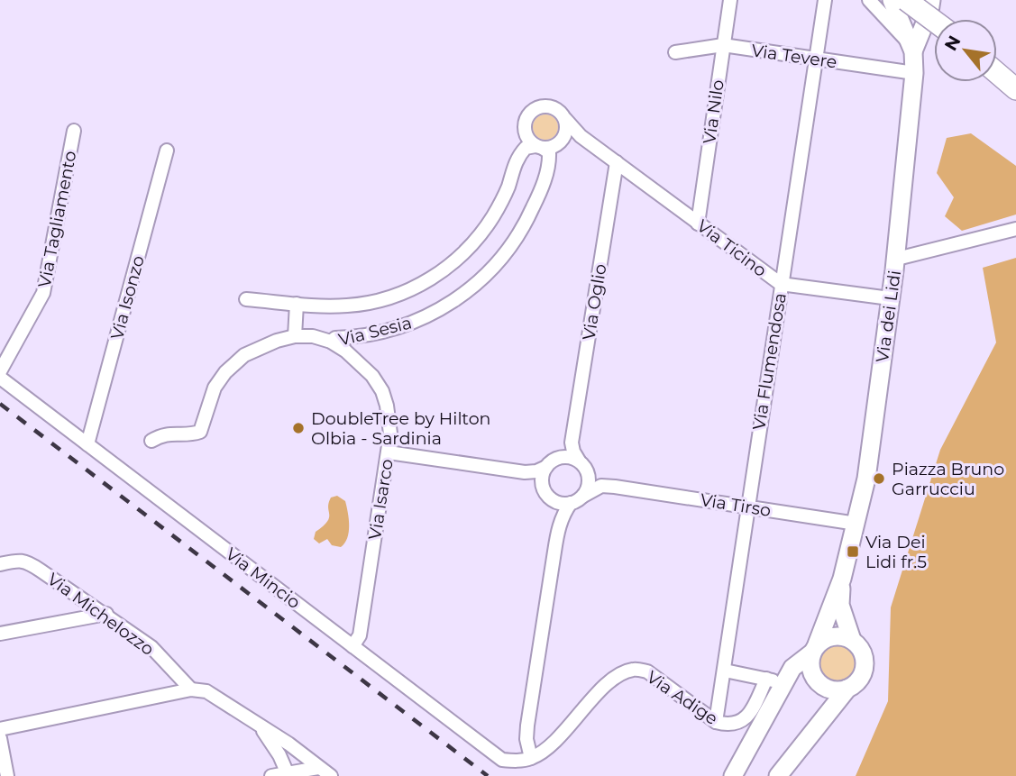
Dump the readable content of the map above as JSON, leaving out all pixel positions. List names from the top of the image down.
{
  "streets": {
    "main road": ["Via dei Lidi"],
    "street": [
      "Via Tevere",
      "Via Nilo",
      "Via Tagliamento",
      "Via Ticino",
      "Via Isonzo",
      "Via Oglio",
      "Via Sesia",
      "Via Flumendosa",
      "Via Isarco",
      "Via Tirso",
      "Via Mincio",
      "Via Michelozzo",
      "Via Adige"
    ]
  },
  "crossings": [
    ["Via Tevere", "Via Nilo"],
    ["Via Tevere", "Via dei Lidi"],
    ["Via Tevere", "Via Flumendosa"],
    ["Via Nilo", "Via Ticino"],
    ["Via Ticino", "Via Oglio"],
    ["Via Ticino", "Via dei Lidi"],
    ["Via Ticino", "Via Sesia"],
    ["Via Ticino", "Via Flumendosa"],
    ["Via Isonzo", "Via Mincio"],
    ["Via dei Lidi", "Via Tirso"],
    ["Via Sesia", "Via Isarco"],
    ["Via Flumendosa", "Via Tirso"],
    ["Via Flumendosa", "Via Adige"],
    ["Via Isarco", "Via Mincio"],
    ["Via Mincio", "Via Adige"]
  ],
  "places": {
    "other": ["DoubleTree by Hilton Olbia - Sardinia", "Piazza Bruno Garrucciu"],
    "transit": ["Via Dei Lidi fr.5"]
  },
  "north": "top left"
}
